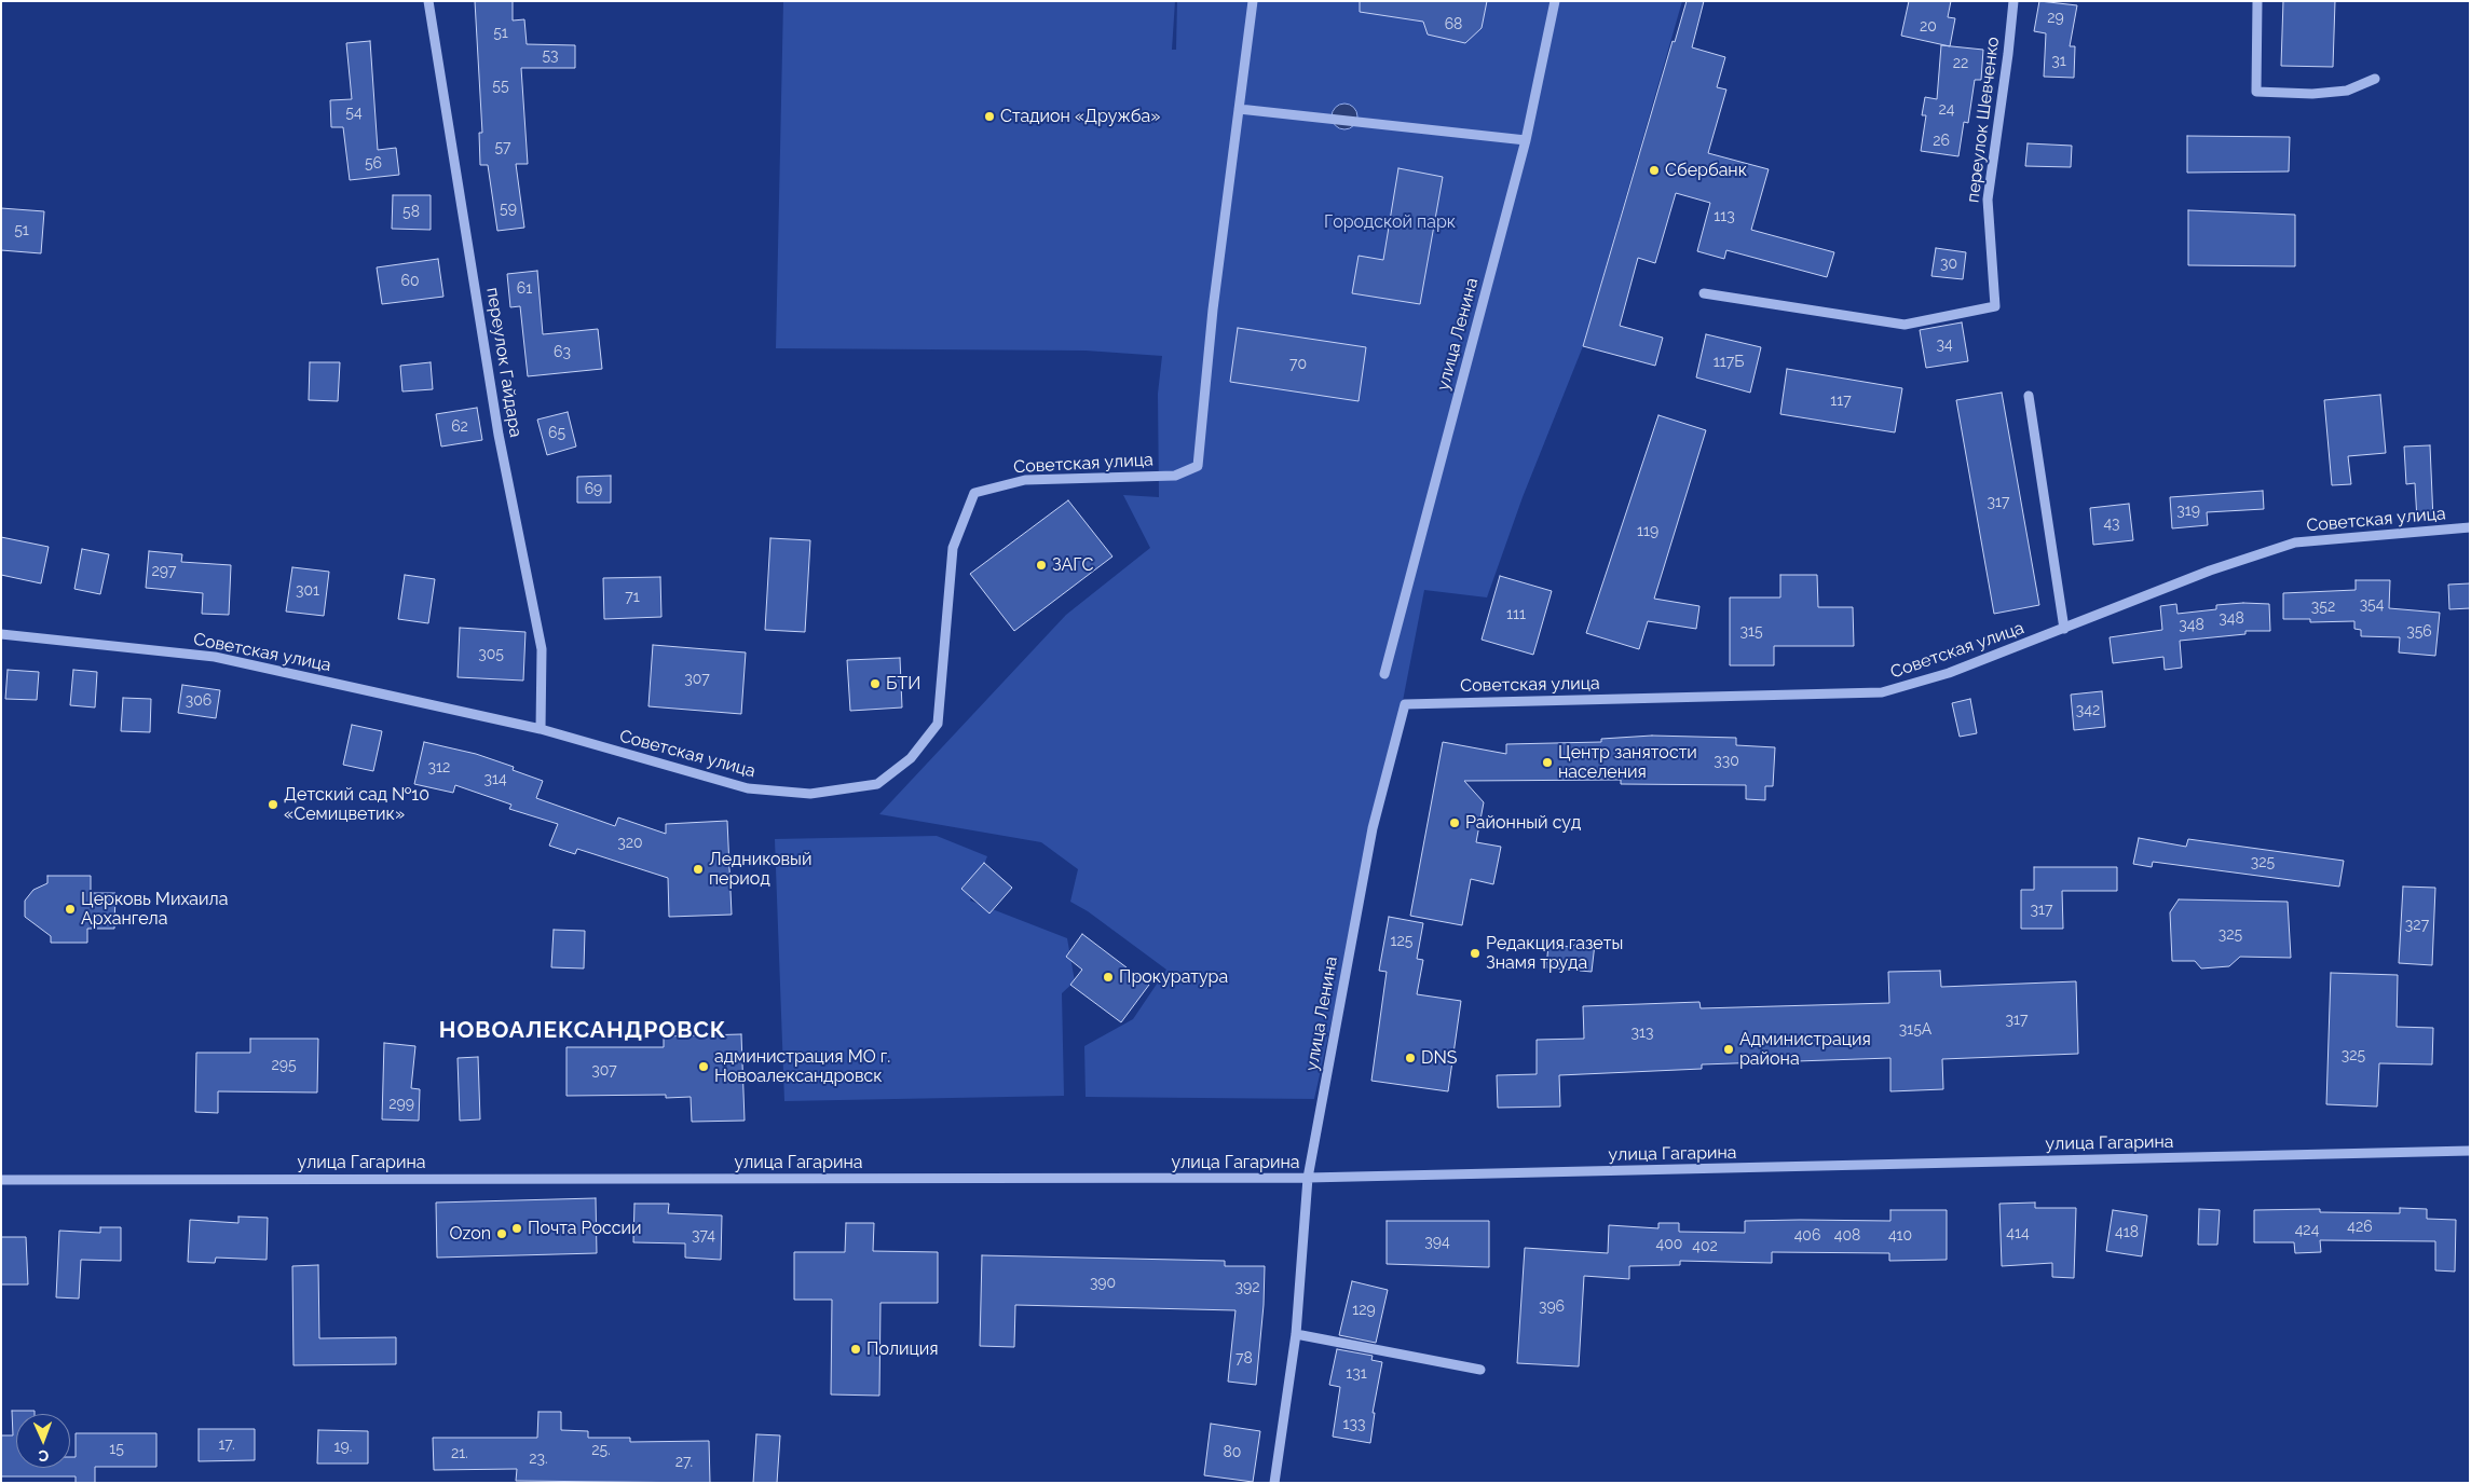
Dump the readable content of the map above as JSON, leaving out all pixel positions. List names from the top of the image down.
{
  "streets": {
    "street": [
      "переулок Шевченко",
      "улица Ленина",
      "переулок Гайдара",
      "Советская улица",
      "улица Гагарина"
    ]
  },
  "crossings": [
    ["улица Ленина", "Советская улица"],
    ["улица Ленина", "улица Гагарина"],
    ["переулок Гайдара", "Советская улица"]
  ],
  "districts": ["НОВОАЛЕКСАНДРОВСК"],
  "parks": ["Городской парк"],
  "places": [
    "Стадион «Дружба»",
    "Сбербанк",
    "ЗАГС",
    "БТИ",
    "Центр занятости населения",
    "Детский сад №10 «Семицветик»",
    "Районный суд",
    "Ледниковый период",
    "Церковь Михаила Архангела",
    "Редакция газеты Знамя труда",
    "Прокуратура",
    "Администрация района",
    "DNS",
    "администрация МО г. Новоалександровск",
    "Почта России",
    "Ozon",
    "Полиция"
  ],
  "house_numbers": [
    "29",
    "68",
    "20",
    "51",
    "53",
    "31",
    "22",
    "55",
    "24",
    "54",
    "26",
    "57",
    "56",
    "59",
    "58",
    "113",
    "51",
    "30",
    "60",
    "61",
    "34",
    "63",
    "117Б",
    "70",
    "117",
    "62",
    "65",
    "69",
    "317",
    "319",
    "43",
    "119",
    "297",
    "301",
    "71",
    "354",
    "352",
    "111",
    "348",
    "348",
    "315",
    "356",
    "305",
    "307",
    "306",
    "342",
    "330",
    "312",
    "314",
    "320",
    "325",
    "317",
    "327",
    "325",
    "125",
    "317",
    "315А",
    "313",
    "325",
    "295",
    "307",
    "299",
    "426",
    "424",
    "418",
    "414",
    "374",
    "406",
    "408",
    "410",
    "394",
    "400",
    "402",
    "390",
    "392",
    "396",
    "129",
    "78",
    "131",
    "133",
    "17.",
    "19.",
    "15",
    "25.",
    "80",
    "21.",
    "23.",
    "27."
  ],
  "north": "bottom"
}
